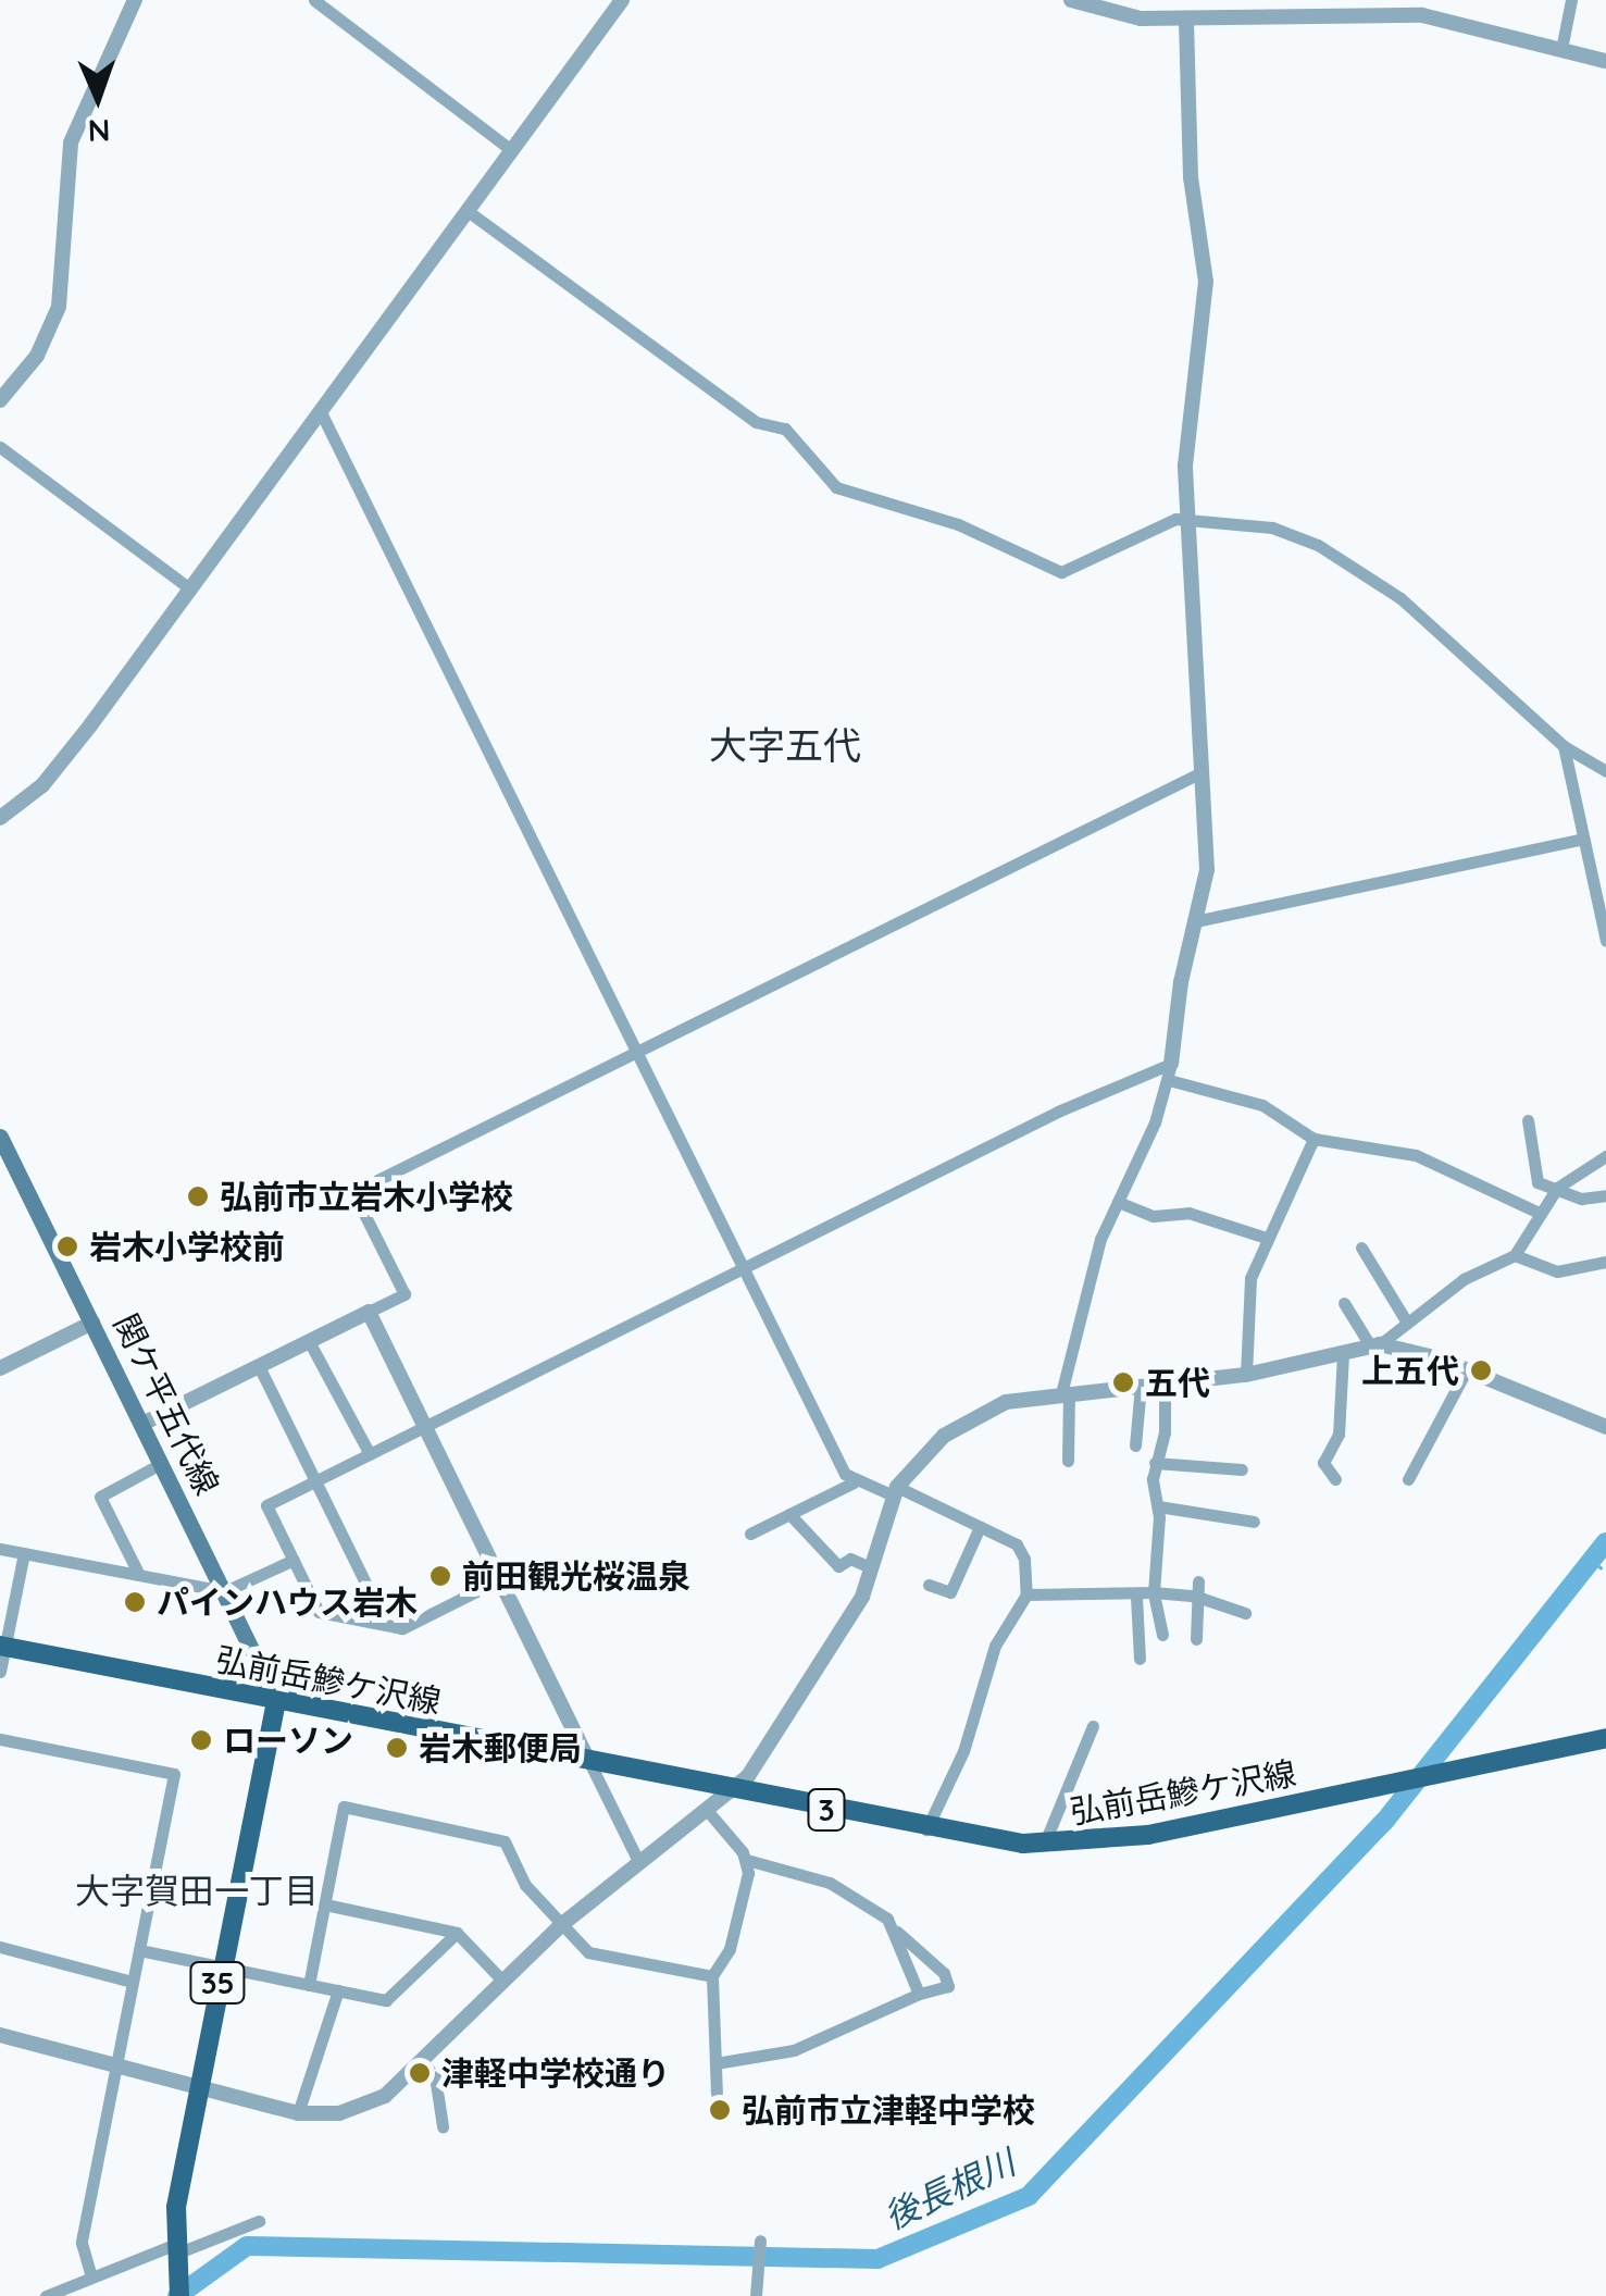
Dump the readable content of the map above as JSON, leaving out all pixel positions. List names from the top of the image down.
{
  "streets": {
    "main road": [
      "関ケ平五代線",
      "弘前岳鰺ケ沢線",
      "3",
      "35"
    ]
  },
  "crossings": [
    ["関ケ平五代線", "弘前岳鰺ケ沢線"],
    ["関ケ平五代線", "35"],
    ["弘前岳鰺ケ沢線", "35"]
  ],
  "districts": ["大字五代", "大字賀田一丁目"],
  "water": ["後長根川"],
  "places": [
    "弘前市立岩木小学校",
    "岩木小学校前",
    "上五代",
    "五代",
    "前田観光桜温泉",
    "パインハウス岩木",
    "ローソン",
    "岩木郵便局",
    "津軽中学校通り",
    "弘前市立津軽中学校"
  ],
  "north": "bottom"
}
